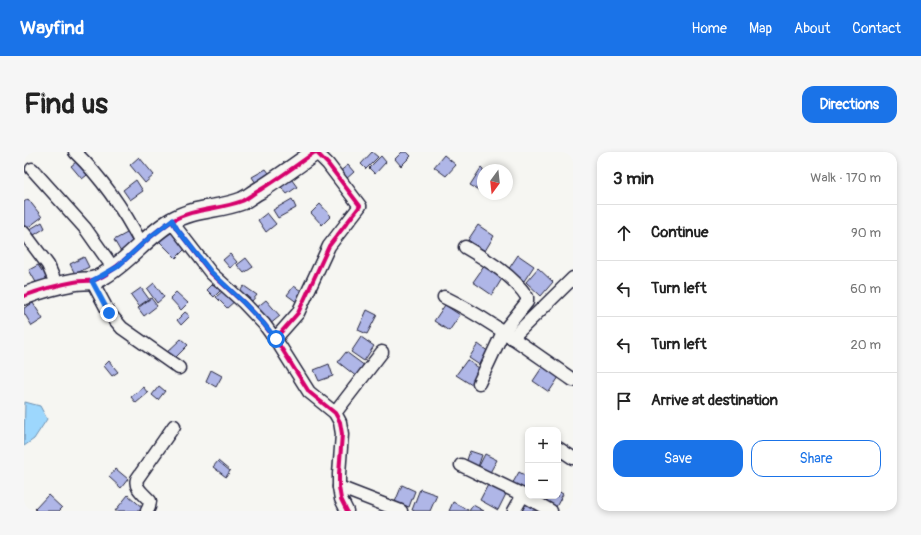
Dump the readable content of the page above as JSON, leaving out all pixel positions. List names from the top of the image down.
{
  "north": "bottom",
  "page": {
    "header": "Wayfind",
    "nav": [
      "Home",
      "Map",
      "About",
      "Contact"
    ],
    "buttons": [
      "Directions",
      ["Save", "Share"]
    ],
    "title": "Find us",
    "heading": ["3 min", "Walk · 170 m"],
    "list": [
      ["Continue", "90 m"],
      ["Turn left", "60 m"],
      ["Turn left", "20 m"],
      "Arrive at destination"
    ],
    "map_buttons": ["+", "−"]
  }
}
